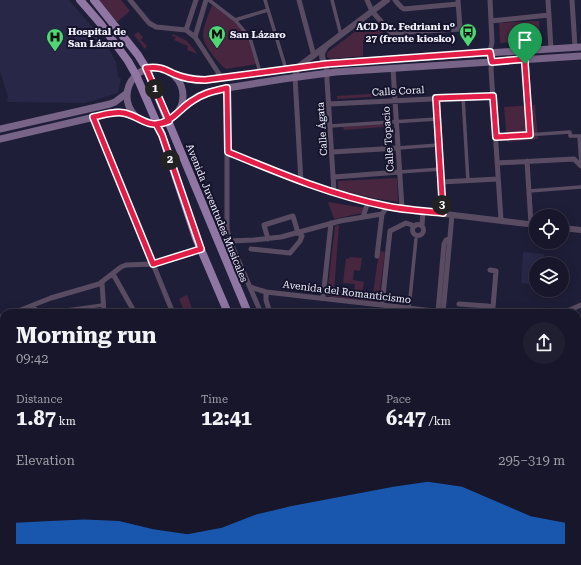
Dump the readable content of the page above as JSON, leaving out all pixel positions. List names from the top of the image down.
{
  "streets": {
    "main road": ["Avenida Juventudes Musicales"],
    "street": [
      "Calle Coral",
      "Calle Ágata",
      "Calle Topacio",
      "Avenida del Romanticismo"
    ]
  },
  "crossings": [
    ["Calle Coral", "Calle Ágata"],
    ["Calle Coral", "Calle Topacio"],
    ["Avenida Juventudes Musicales", "Avenida del Romanticismo"]
  ],
  "places": {
    "bus stop": ["ACD Dr. Fedriani nº 27 (frente kiosko)"],
    "metro station": ["San Lázaro"],
    "hospital": ["Hospital de San Lázaro"]
  },
  "page": {
    "pins": ["1", "2", "3"],
    "heading": ["Morning run", "09:42"],
    "stats": [
      ["Distance", "1.87 km"],
      ["Time", "12:41"],
      ["Pace", "6:47 /km"]
    ],
    "chart": ["Elevation", "295–319 m"]
  }
}
